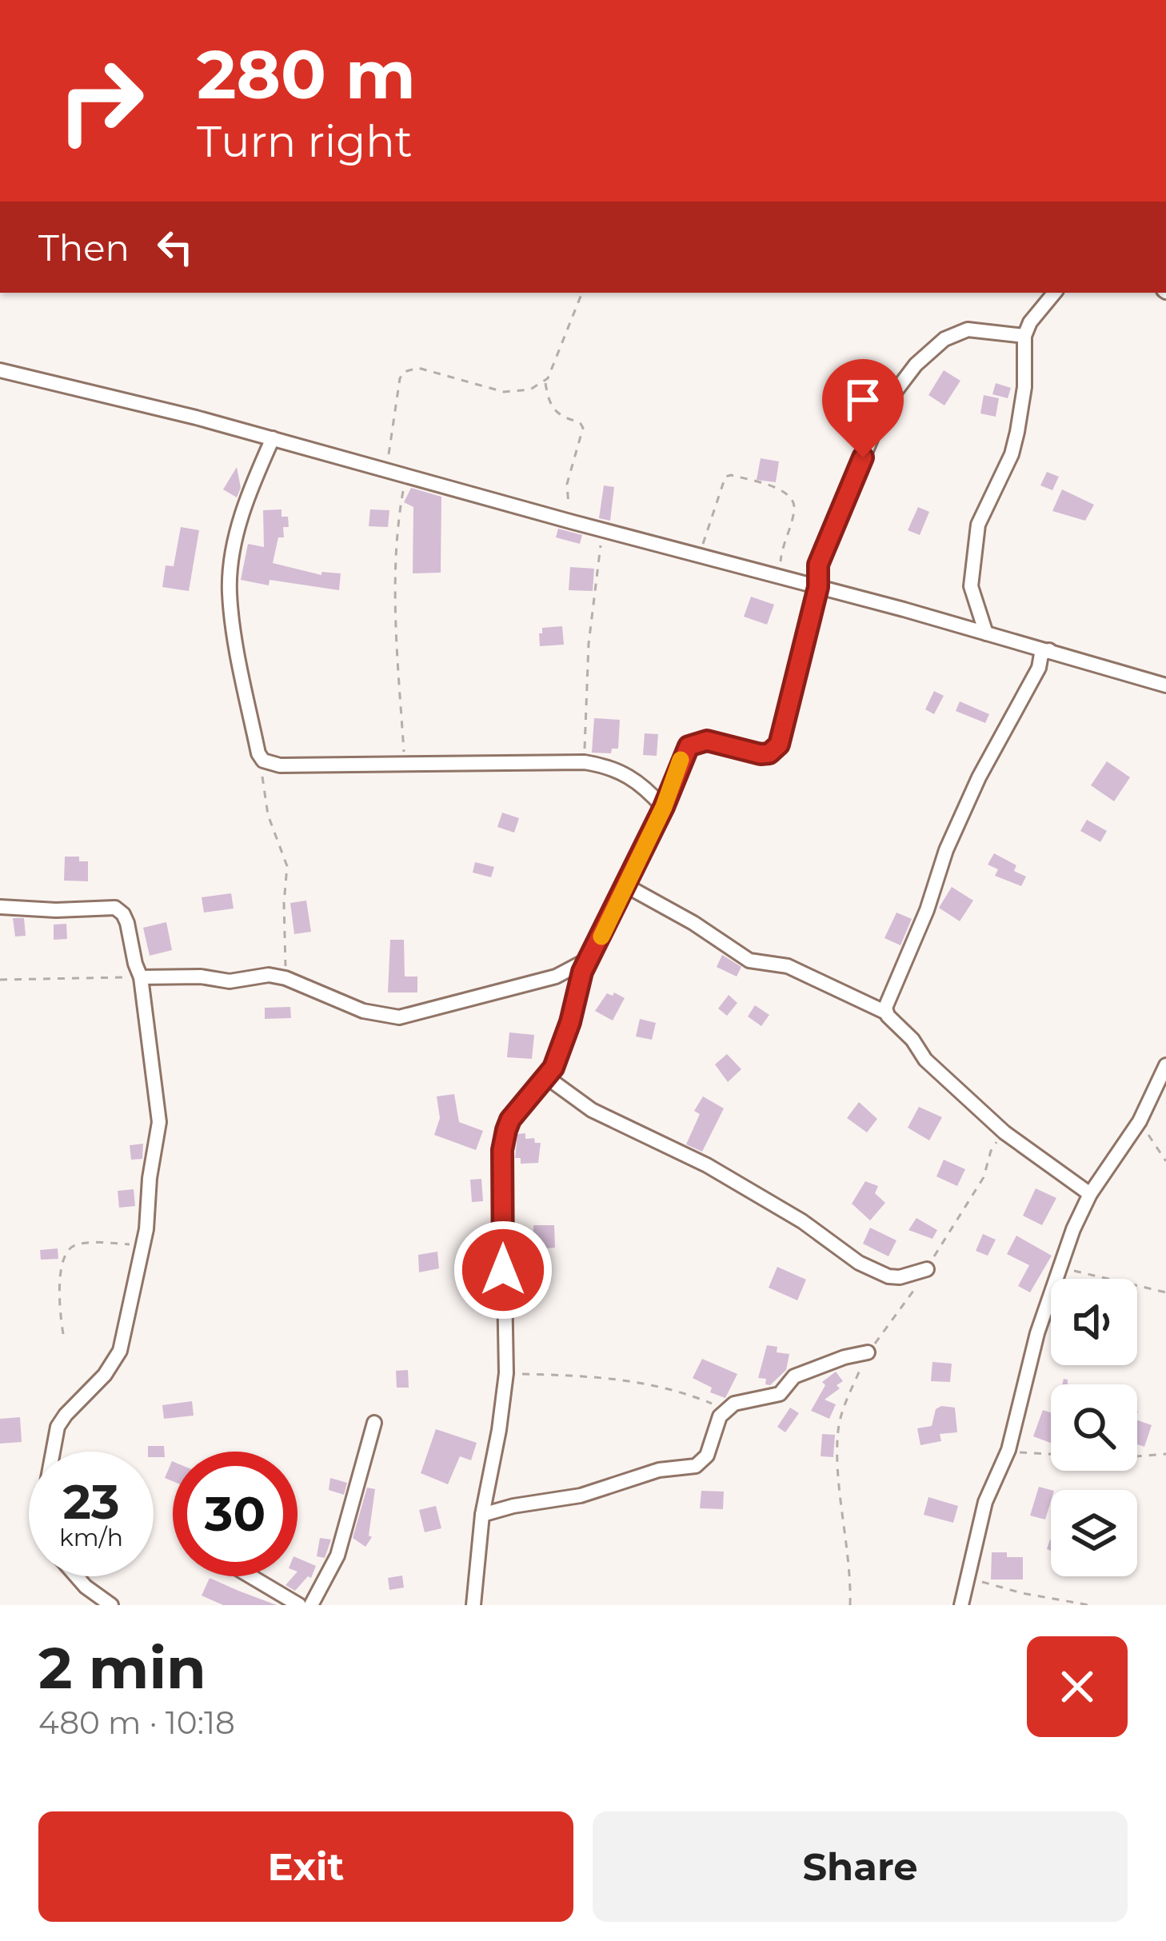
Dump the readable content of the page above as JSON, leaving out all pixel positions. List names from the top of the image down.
{
  "page": {
    "turn": ["280 m", "Turn right"],
    "then": "Then",
    "speed": "23 km/h",
    "limit": "30",
    "heading": ["2 min", "480 m · 10:18"],
    "buttons": ["Exit", "Share"]
  }
}
